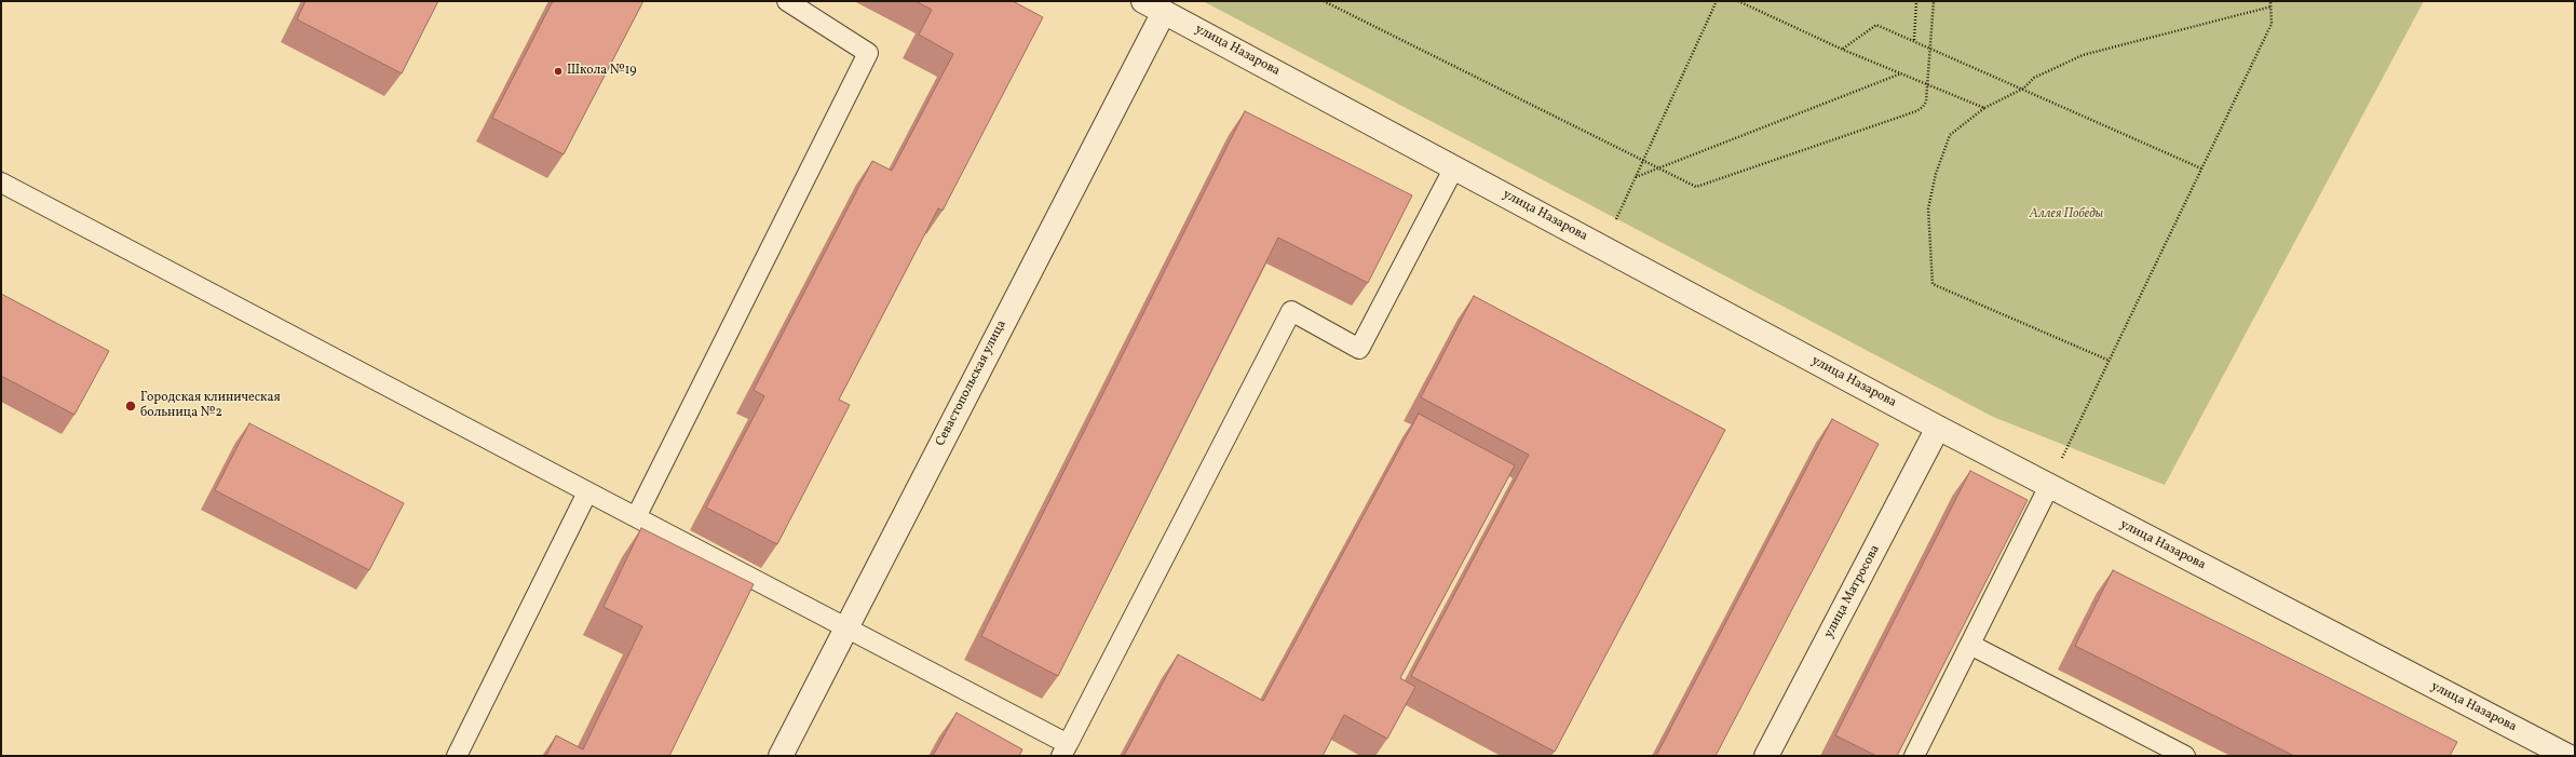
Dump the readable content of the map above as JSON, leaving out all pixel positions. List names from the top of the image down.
{
  "streets": {
    "street": ["улица Назарова", "Севастопольская улица", "улица Матросова"]
  },
  "crossings": [
    ["улица Назарова", "Севастопольская улица"],
    ["улица Назарова", "улица Матросова"]
  ],
  "parks": ["Аллея Победы"],
  "places": ["Школа №19", "Городская клиническая больница №2"]
}
